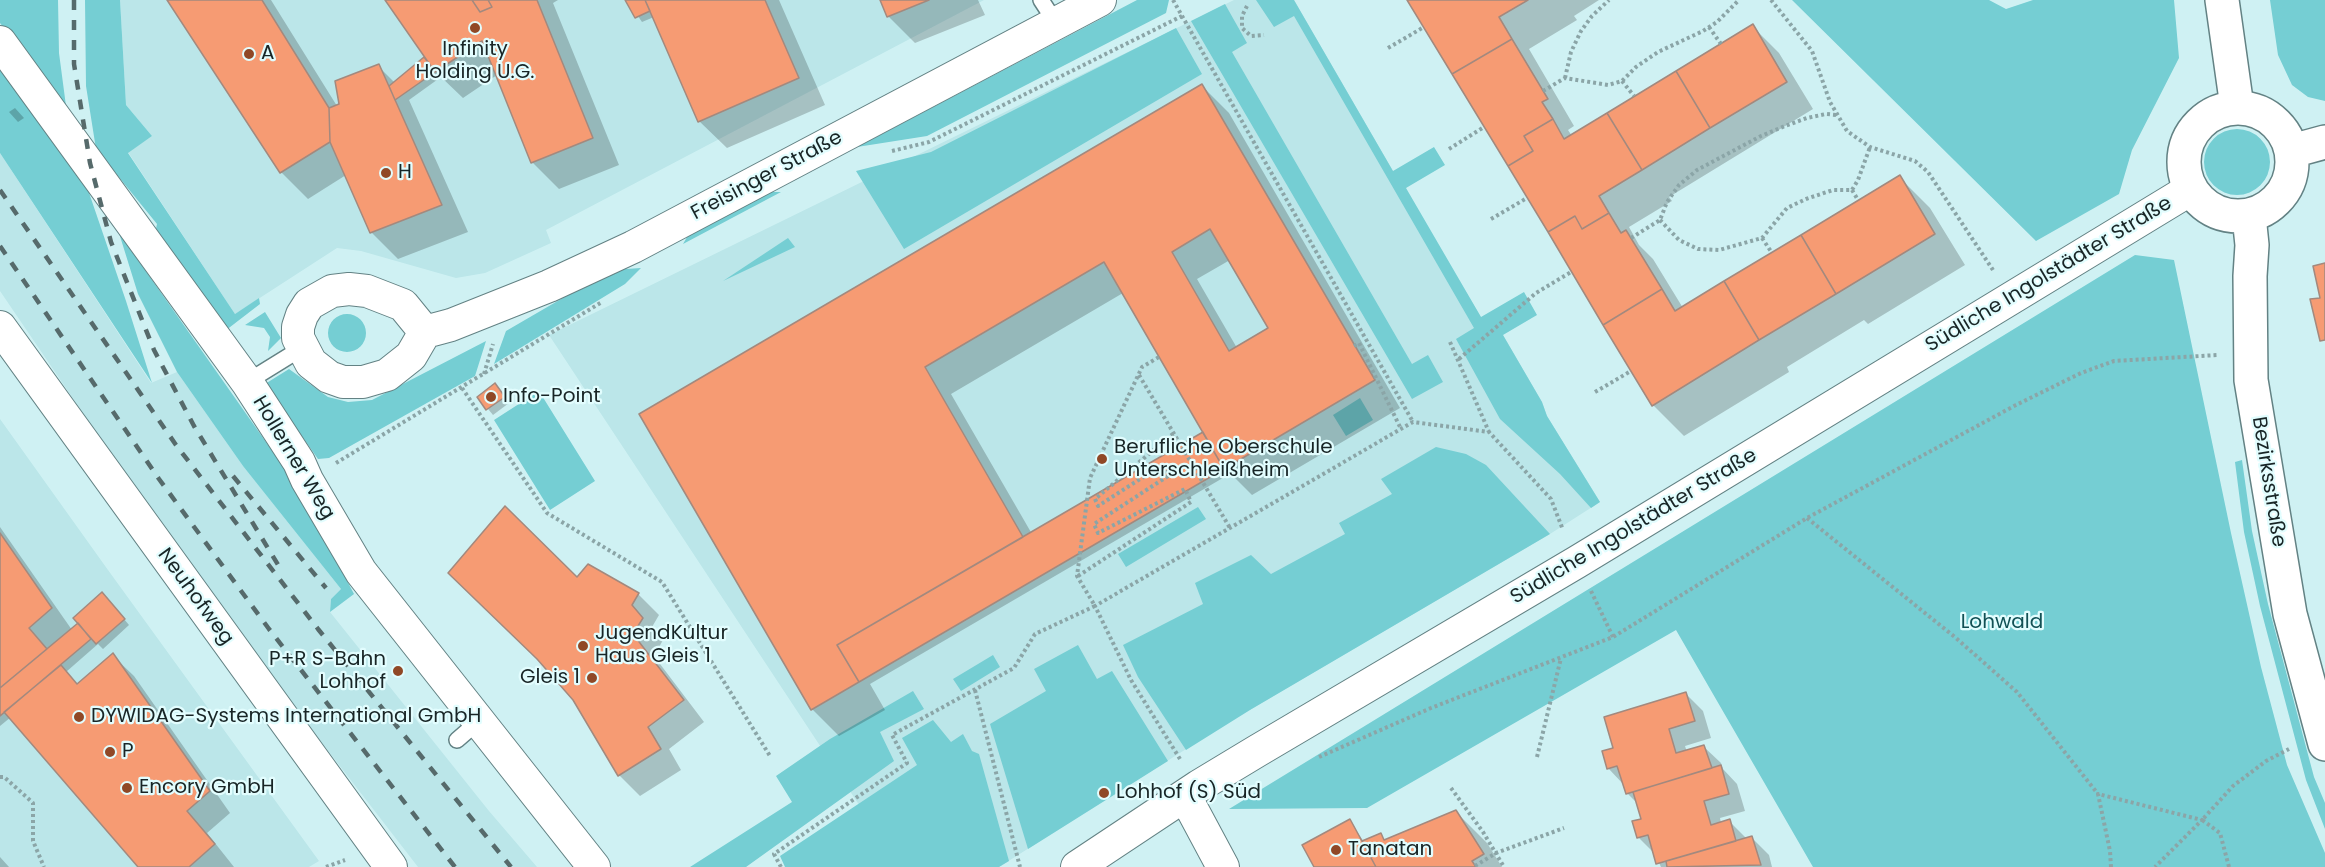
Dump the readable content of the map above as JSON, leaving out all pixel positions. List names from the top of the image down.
{
  "streets": {
    "street": [
      "Freisinger Straße",
      "Südliche Ingolstädter Straße",
      "Hollerner Weg",
      "Bezirksstraße",
      "Neuhofweg"
    ]
  },
  "crossings": [
    ["Südliche Ingolstädter Straße", "Bezirksstraße"]
  ],
  "parks": ["Lohwald"],
  "places": [
    "Infinity Holding U.G.",
    "A",
    "H",
    "Info-Point",
    "Berufliche Oberschule Unterschleißheim",
    "JugendKultur Haus Gleis 1",
    "P+R S-Bahn Lohhof",
    "Gleis 1",
    "DYWIDAG-Systems International GmbH",
    "P",
    "Encory GmbH",
    "Lohhof (S) Süd",
    "Tanatan"
  ]
}
